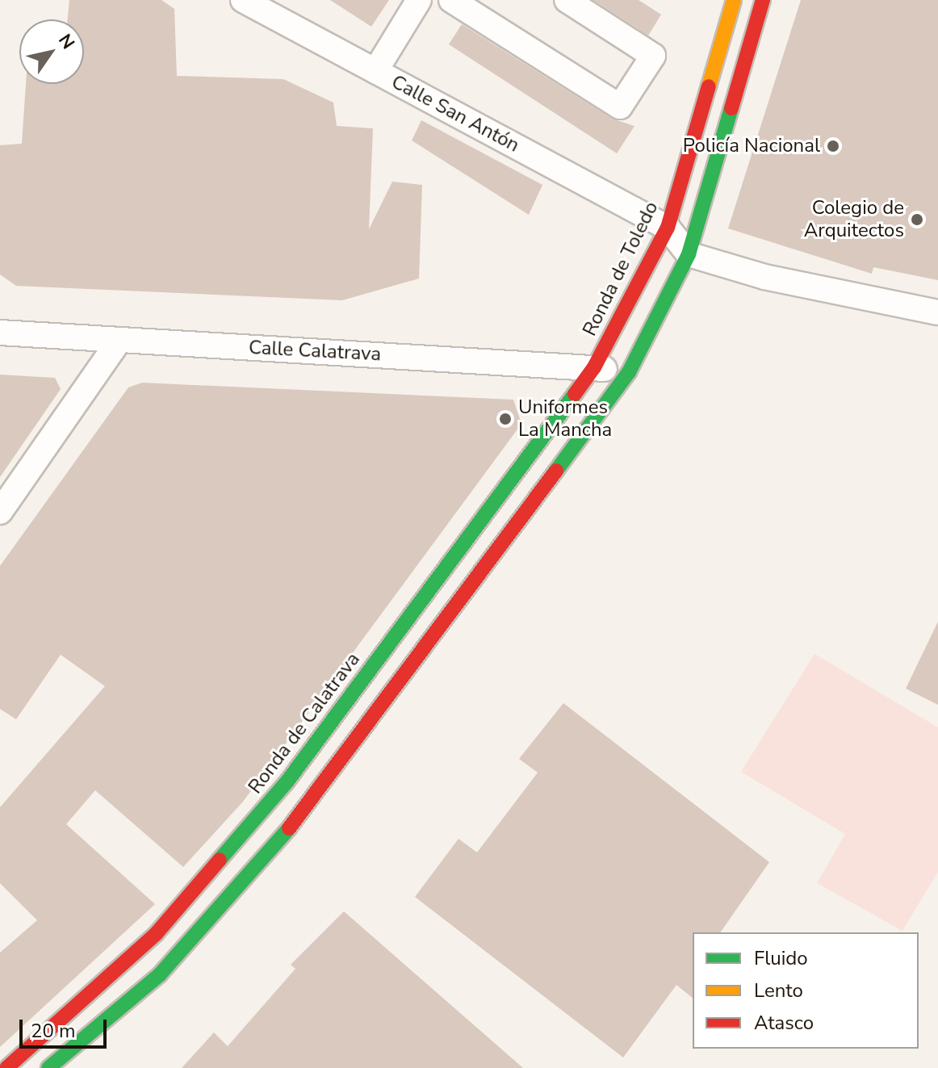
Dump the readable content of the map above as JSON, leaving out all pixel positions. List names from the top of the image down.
{
  "streets": {
    "highway": ["Ronda de Toledo", "Ronda de Calatrava"],
    "street": ["Calle San Antón", "Calle Calatrava"]
  },
  "crossings": [
    ["Calle San Antón", "Ronda de Toledo"],
    ["Ronda de Toledo", "Calle Calatrava"],
    ["Ronda de Toledo", "Ronda de Calatrava"],
    ["Calle Calatrava", "Ronda de Calatrava"]
  ],
  "places": ["Policía Nacional", "Colegio de Arquitectos", "Uniformes La Mancha"],
  "legend": ["Fluido", "Lento", "Atasco"],
  "scale_bar": "20 m",
  "north": "top right"
}
